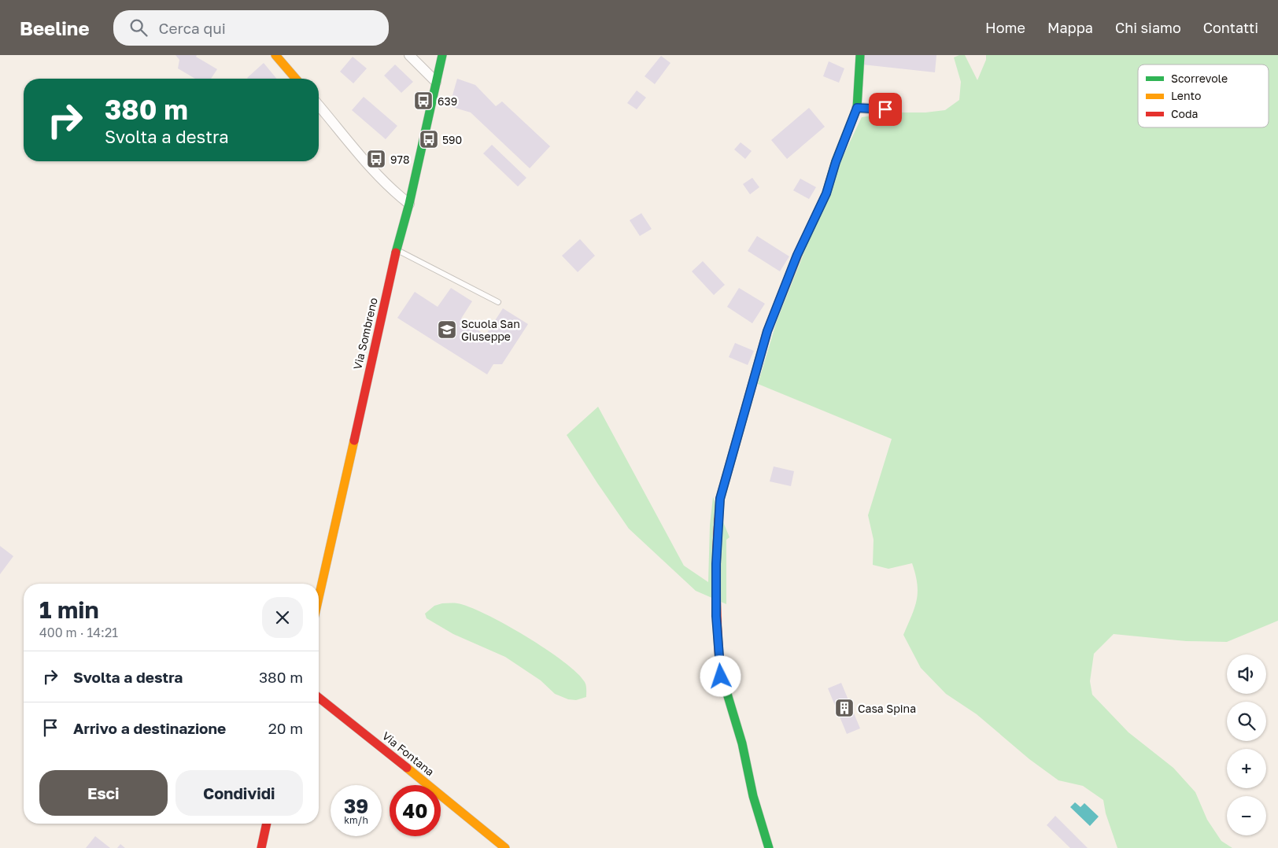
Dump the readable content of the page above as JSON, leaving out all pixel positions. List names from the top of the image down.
{
  "streets": {
    "street": ["Via Sombreno", "Via Fontana"]
  },
  "places": {
    "bus stop": ["639", "590", "978"],
    "school or university": ["Scuola San Giuseppe"],
    "building": ["Casa Spina"]
  },
  "legend": ["Scorrevole", "Lento", "Coda"],
  "page": {
    "header": "Beeline",
    "search": "Cerca qui",
    "nav": [
      "Home",
      "Mappa",
      "Chi siamo",
      "Contatti"
    ],
    "turn": ["380 m", "Svolta a destra"],
    "heading": ["1 min", "400 m · 14:21"],
    "list": [
      {
        "name": "Svolta a destra",
        "value": "380 m"
      },
      {
        "name": "Arrivo a destinazione",
        "value": "20 m"
      }
    ],
    "map_buttons": ["+", "−"],
    "buttons": ["Esci", "Condividi"],
    "speed": "39 km/h",
    "limit": "40"
  }
}
